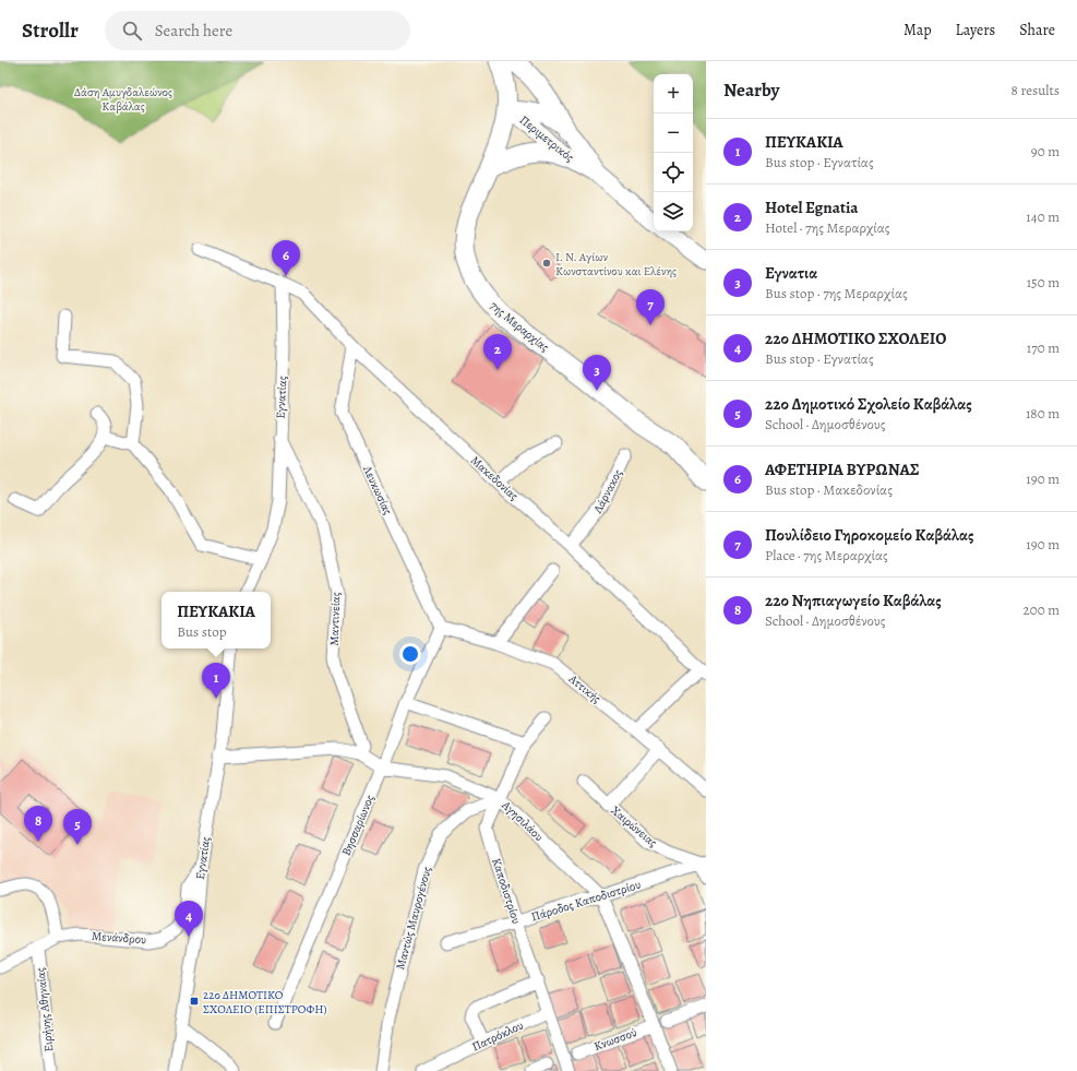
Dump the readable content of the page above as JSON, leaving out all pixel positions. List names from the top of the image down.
{
  "streets": {
    "main road": ["Περιμετρικός", "7ης Μεραρχίας"],
    "street": [
      "Εγνατίας",
      "Μακεδονίας",
      "Λευκωσίας",
      "Λάρνακος",
      "Μαντινείας",
      "Αττικής",
      "Αγησιλάου",
      "Βησσαρίωνος",
      "Χαιρώνειας",
      "Καποδιστρίου",
      "Πάροδος Καποδιστρίου",
      "Μαντώς Μαυρογένους",
      "Μενάνδρου",
      "Ειρήνης Αθηναίας",
      "Πατρόκλου",
      "Κνωσσού"
    ]
  },
  "crossings": [
    ["Περιμετρικός", "7ης Μεραρχίας"],
    ["Εγνατίας", "Μακεδονίας"],
    ["Εγνατίας", "Μαντινείας"],
    ["Εγνατίας", "Αγησιλάου"],
    ["Εγνατίας", "Μενάνδρου"],
    ["Μακεδονίας", "Λευκωσίας"],
    ["Μακεδονίας", "Λάρνακος"],
    ["Λευκωσίας", "Αττικής"],
    ["Λευκωσίας", "Βησσαρίωνος"],
    ["Μαντινείας", "Αγησιλάου"],
    ["Αττικής", "Βησσαρίωνος"],
    ["Αγησιλάου", "Βησσαρίωνος"],
    ["Αγησιλάου", "Καποδιστρίου"],
    ["Αγησιλάου", "Πάροδος Καποδιστρίου"],
    ["Αγησιλάου", "Μαντώς Μαυρογένους"],
    ["Αγησιλάου", "Κνωσσού"],
    ["Χαιρώνειας", "Πάροδος Καποδιστρίου"],
    ["Καποδιστρίου", "Πάροδος Καποδιστρίου"],
    ["Καποδιστρίου", "Μαντώς Μαυρογένους"],
    ["Καποδιστρίου", "Πατρόκλου"],
    ["Μενάνδρου", "Ειρήνης Αθηναίας"]
  ],
  "parks": ["Δάση Αμυγδαλεώνος Καβάλας"],
  "places": {
    "other": ["Ι. Ν. Αγίων Κωνσταντίνου και Ελένης"],
    "transit": ["22ο ΔΗΜΟΤΙΚΟ ΣΧΟΛΕΙΟ (ΕΠΙΣΤΡΟΦΗ)"]
  },
  "page": {
    "header": "Strollr",
    "search": "Search here",
    "nav": ["Map", "Layers", "Share"],
    "heading": ["Nearby", "8 results"],
    "map_buttons": ["+", "−"],
    "list": [
      {
        "mark": "1",
        "name": "ΠΕΥΚΑΚΙΑ",
        "note": "Bus stop · Εγνατίας",
        "value": "90 m"
      },
      {
        "mark": "2",
        "name": "Hotel Egnatia",
        "note": "Hotel · 7ης Μεραρχίας",
        "value": "140 m"
      },
      {
        "mark": "3",
        "name": "Εγνατια",
        "note": "Bus stop · 7ης Μεραρχίας",
        "value": "150 m"
      },
      {
        "mark": "4",
        "name": "22ο ΔΗΜΟΤΙΚΟ ΣΧΟΛΕΙΟ",
        "note": "Bus stop · Εγνατίας",
        "value": "170 m"
      },
      {
        "mark": "5",
        "name": "22ο Δημοτικό Σχολείο Καβάλας",
        "note": "School · Δημοσθένους",
        "value": "180 m"
      },
      {
        "mark": "6",
        "name": "ΑΦΕΤΗΡΙΑ ΒΥΡΩΝΑΣ",
        "note": "Bus stop · Μακεδονίας",
        "value": "190 m"
      },
      {
        "mark": "7",
        "name": "Πουλίδειο Γηροκομείο Καβάλας",
        "note": "Place · 7ης Μεραρχίας",
        "value": "190 m"
      },
      {
        "mark": "8",
        "name": "22ο Νηπιαγωγείο Καβάλας",
        "note": "School · Δημοσθένους",
        "value": "200 m"
      }
    ],
    "pins": [
      "6",
      "7",
      "2",
      "3",
      "1",
      "8",
      "5",
      "4"
    ],
    "popup": ["ΠΕΥΚΑΚΙΑ", "Bus stop"]
  }
}
